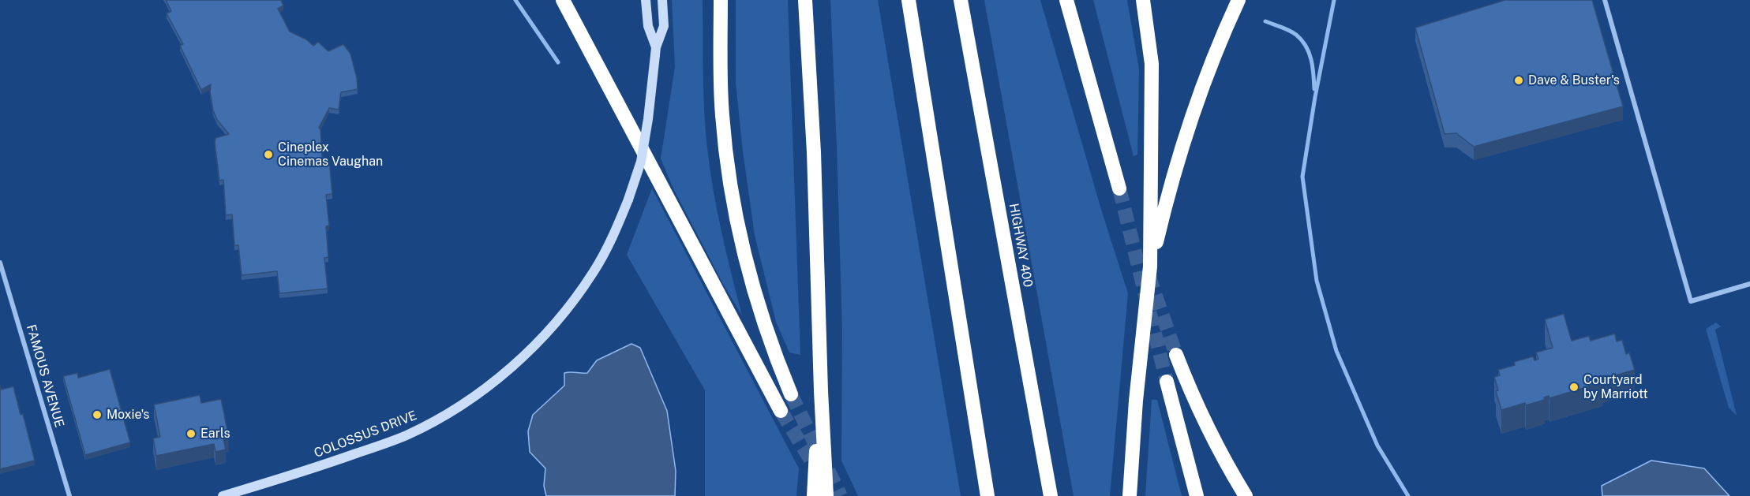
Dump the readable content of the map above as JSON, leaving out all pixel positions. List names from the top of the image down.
{
  "streets": {
    "highway": ["HIGHWAY 400"],
    "street": ["FAMOUS AVENUE", "COLOSSUS DRIVE"]
  },
  "places": [
    "Dave & Buster's",
    "Cineplex Cinemas Vaughan",
    "Courtyard by Marriott",
    "Moxie's",
    "Earls"
  ]
}
